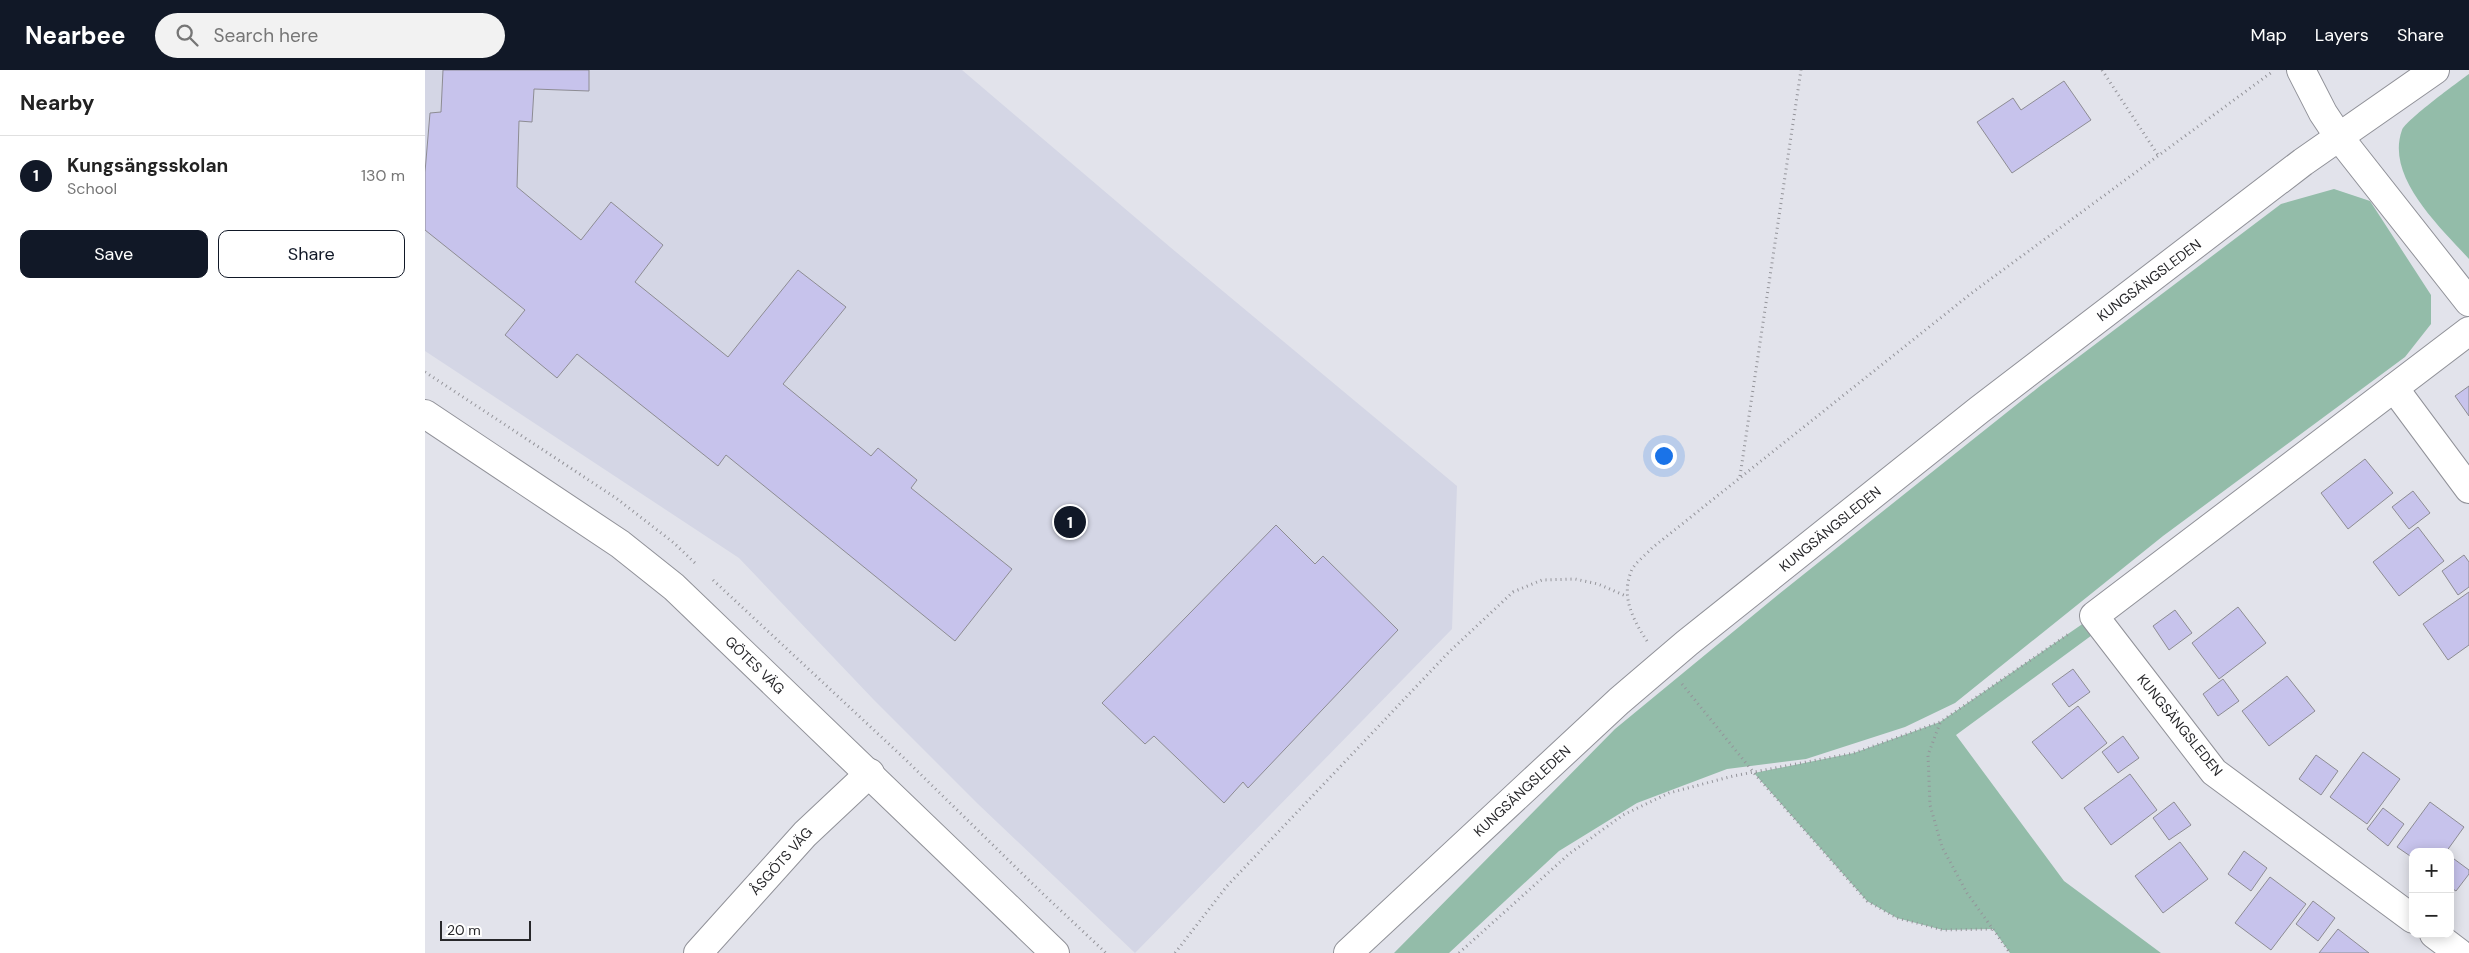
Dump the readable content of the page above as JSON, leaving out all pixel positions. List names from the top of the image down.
{
  "streets": {
    "street": ["KUNGSÄNGSLEDEN", "GÖTES VÄG", "ÅSGÖTS VÄG"]
  },
  "crossings": [
    ["GÖTES VÄG", "ÅSGÖTS VÄG"]
  ],
  "scale_bar": "20 m",
  "page": {
    "header": "Nearbee",
    "search": "Search here",
    "nav": ["Map", "Layers", "Share"],
    "heading": "Nearby",
    "list": [
      {
        "mark": "1",
        "name": "Kungsängsskolan",
        "note": "School",
        "value": "130 m"
      }
    ],
    "buttons": ["Save", "Share"],
    "pins": "1",
    "map_buttons": ["+", "−"],
    "scale": "20 m"
  }
}
